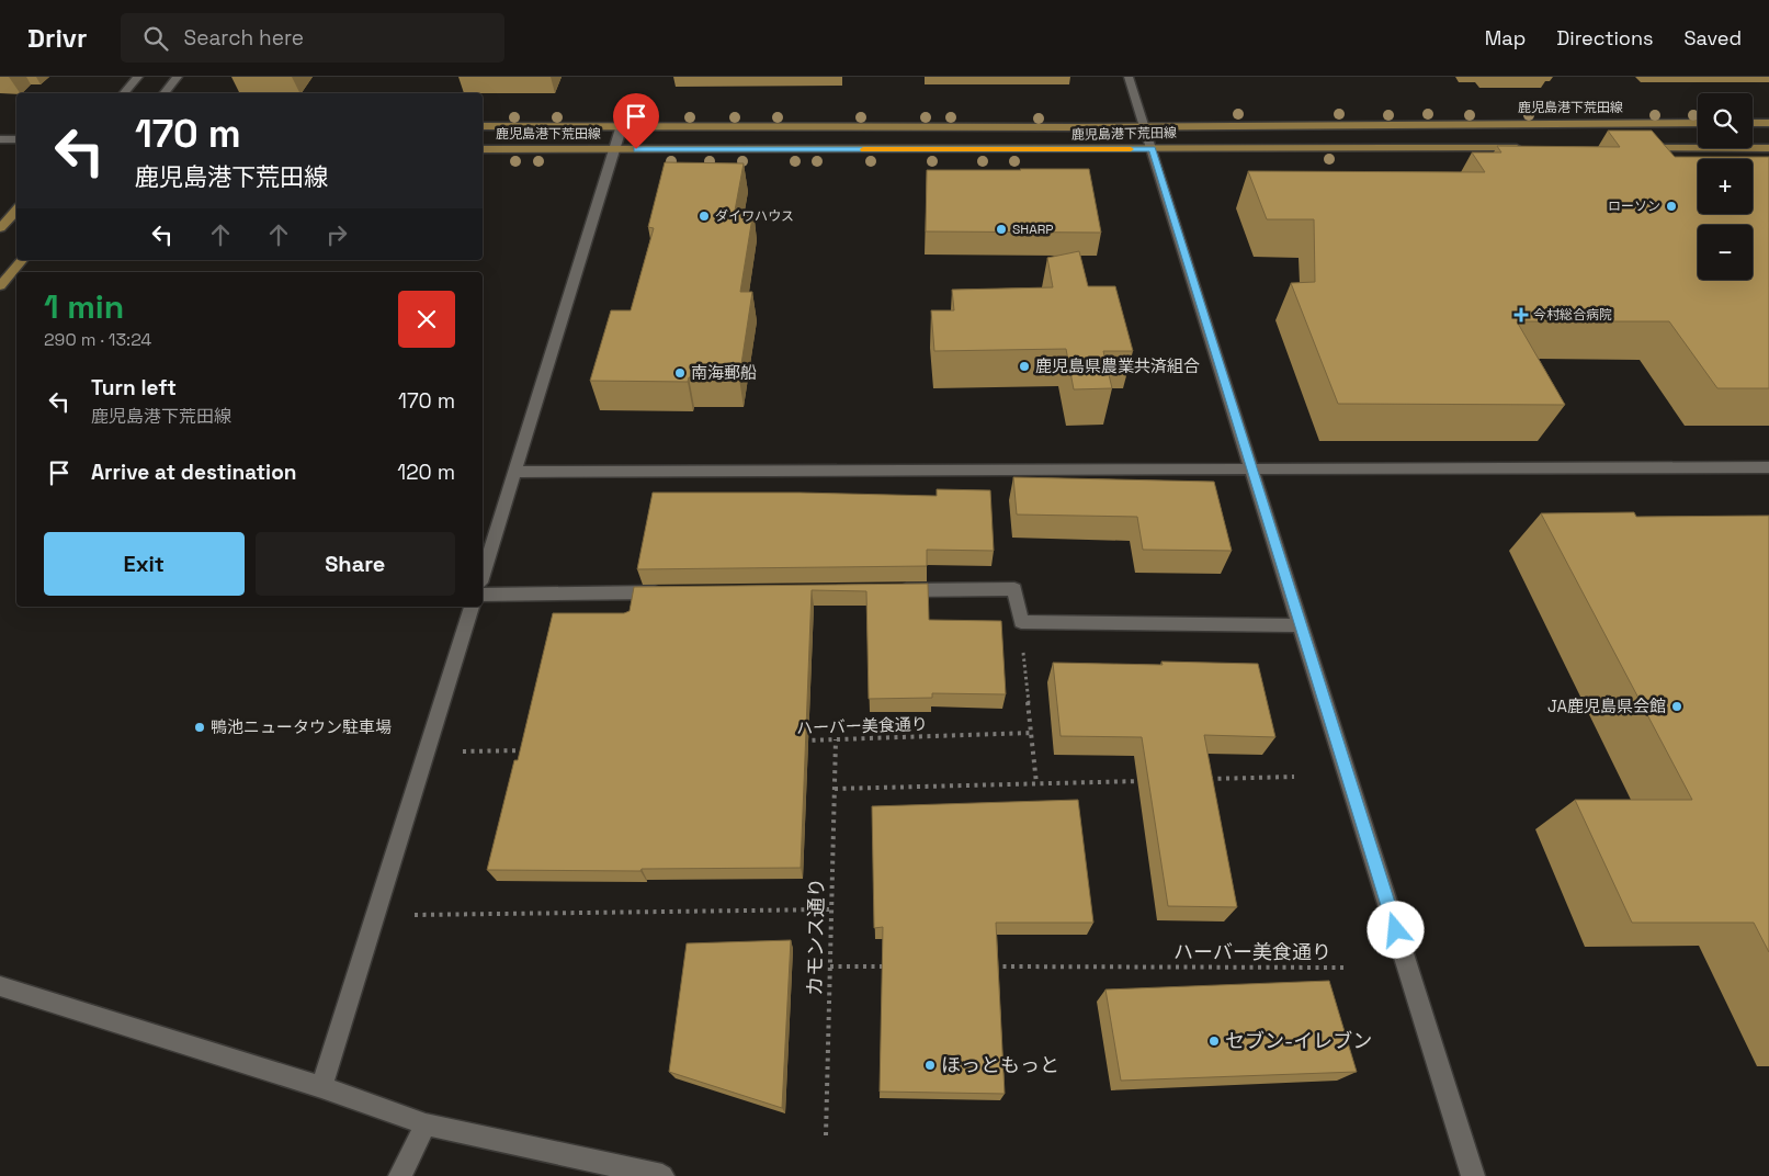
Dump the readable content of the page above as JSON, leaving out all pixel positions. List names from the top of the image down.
{
  "streets": {
    "main road": ["鹿児島港下荒田線"],
    "path": ["ハーバー美食通り", "カモンス通り"]
  },
  "crossings": [
    ["ハーバー美食通り", "カモンス通り"]
  ],
  "places": {
    "other": [
      "ローソン",
      "ダイワハウス",
      "SHARP",
      "鹿児島県農業共済組合",
      "南海郵船",
      "JA鹿児島県会館",
      "鴨池ニュータウン駐車場",
      "セブン-イレブン",
      "ほっともっと"
    ],
    "health": ["今村総合病院"]
  },
  "page": {
    "header": "Drivr",
    "search": "Search here",
    "nav": ["Map", "Directions", "Saved"],
    "map_buttons": ["+", "−"],
    "turn": ["170 m", "鹿児島港下荒田線"],
    "heading": ["1 min", "290 m · 13:24"],
    "list": [
      {
        "name": "Turn left",
        "note": "鹿児島港下荒田線",
        "value": "170 m"
      },
      {
        "name": "Arrive at destination",
        "value": "120 m"
      }
    ],
    "buttons": ["Exit", "Share"]
  }
}
